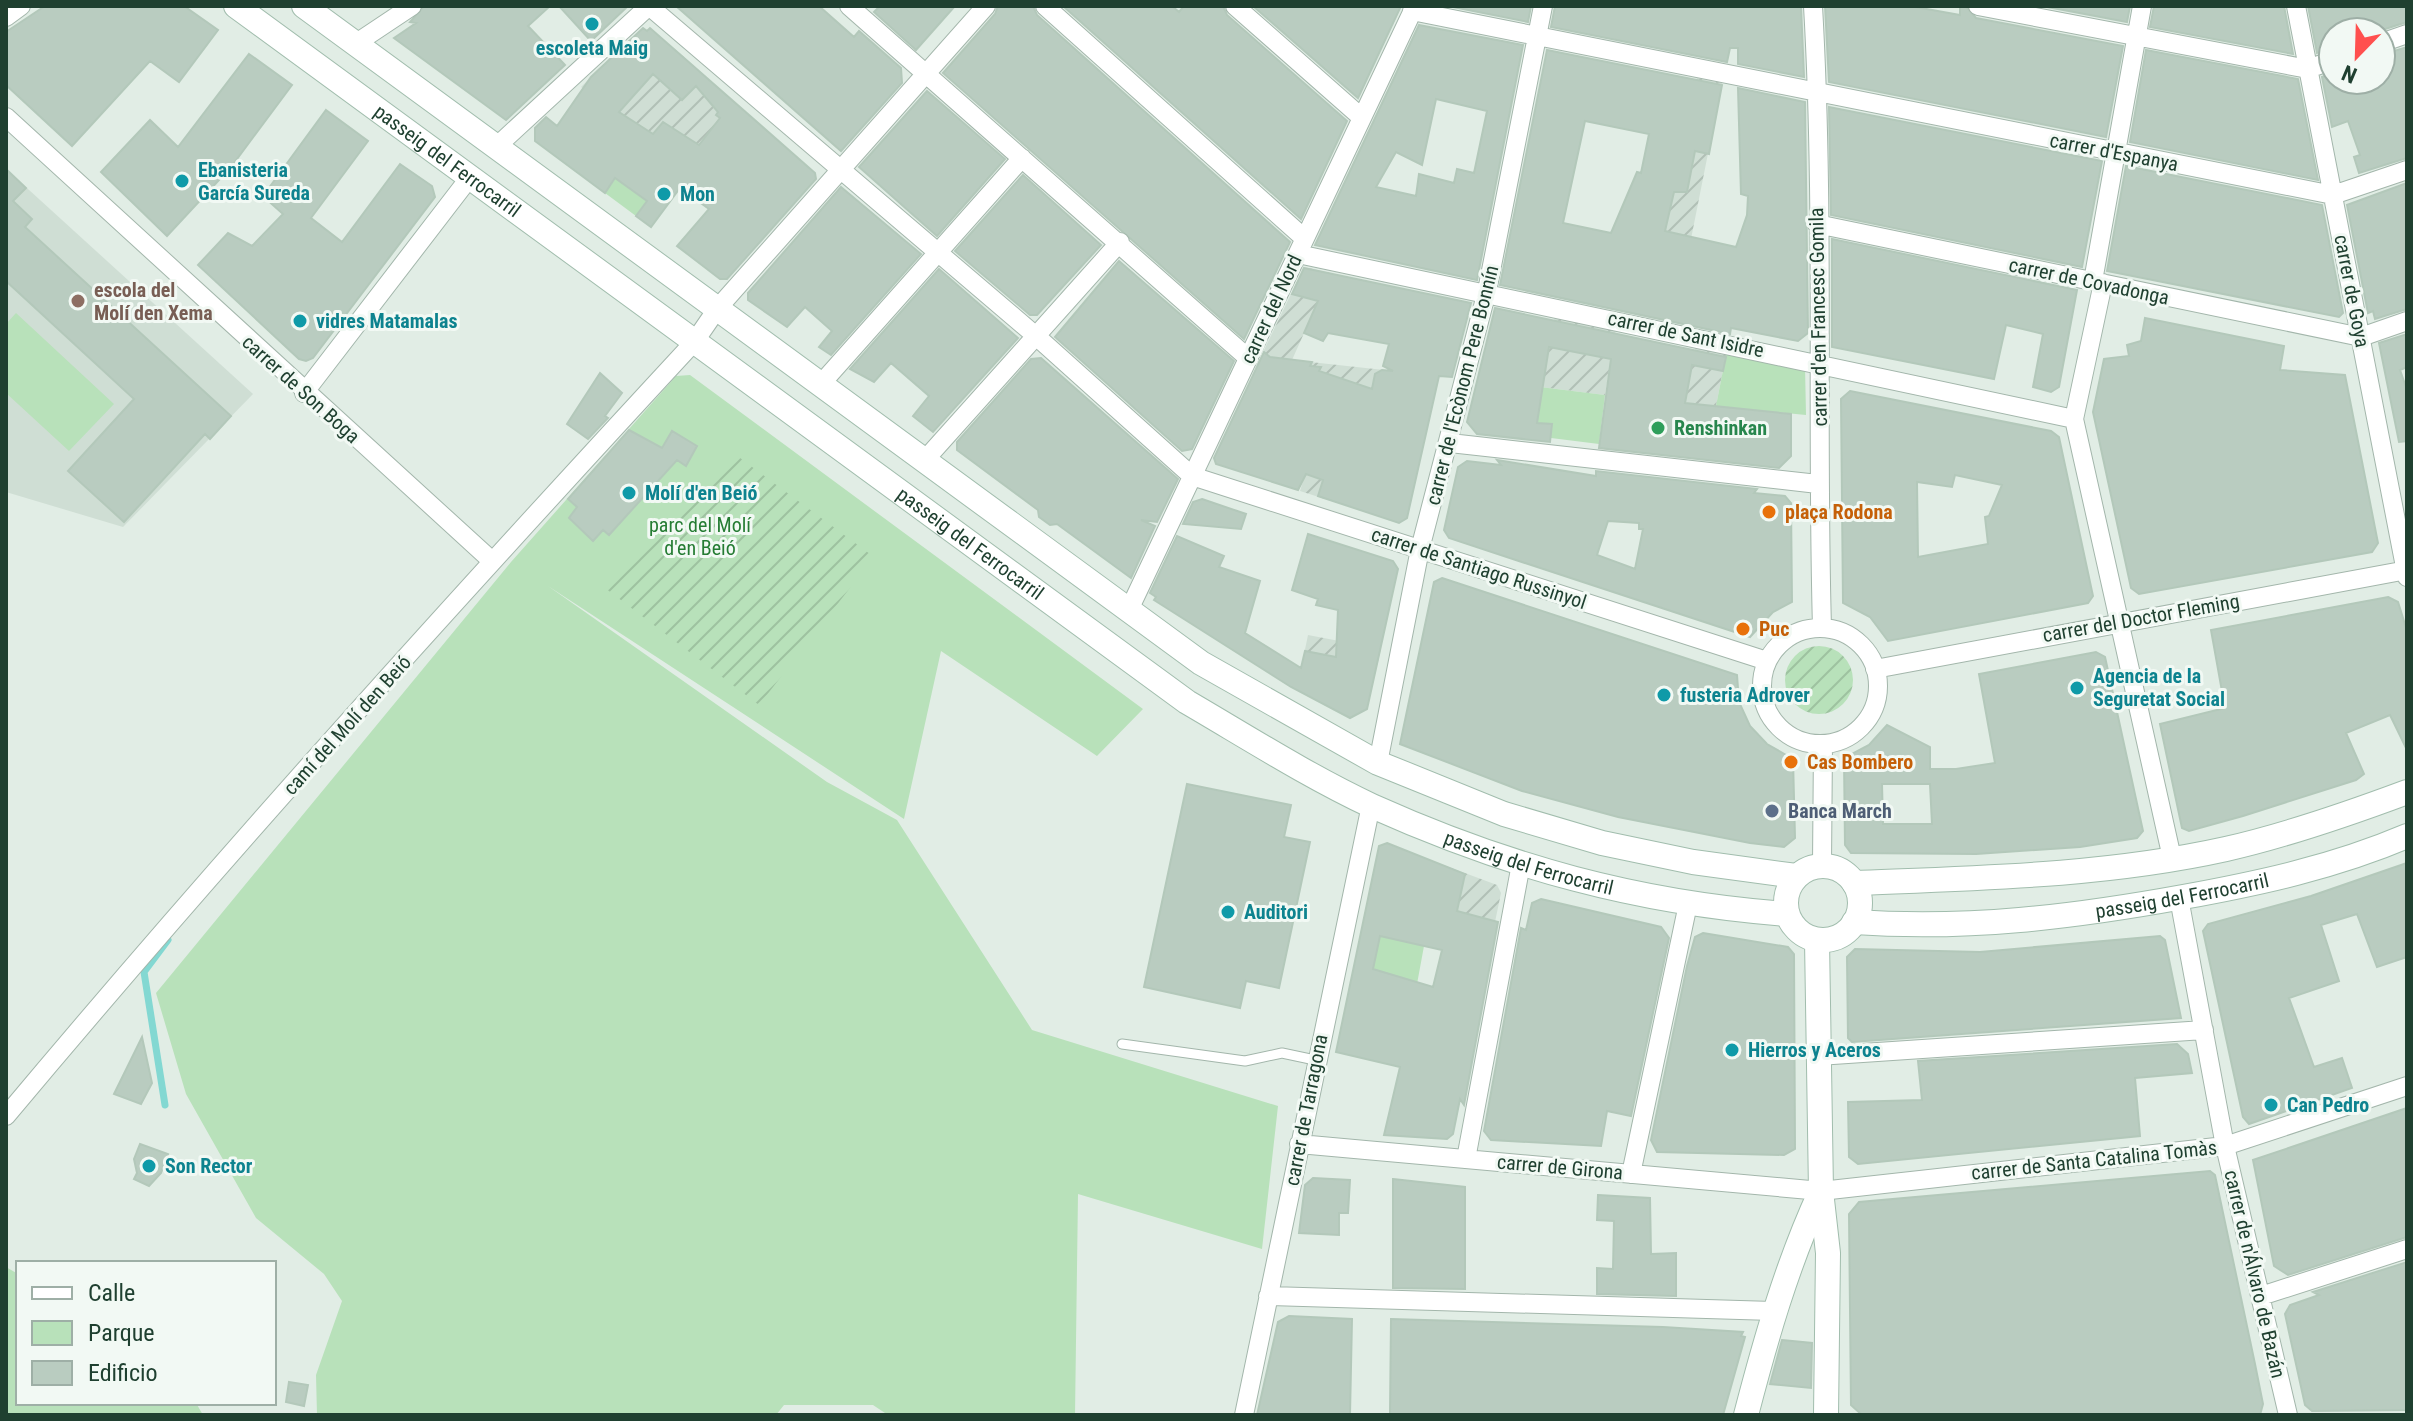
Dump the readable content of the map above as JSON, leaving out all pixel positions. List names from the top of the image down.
{
  "streets": {
    "main road": ["passeig del Ferrocarril"],
    "street": [
      "carrer d'Espanya",
      "carrer de Covadonga",
      "carrer de Goya",
      "carrer del Nord",
      "carrer d'en Francesc Gomila",
      "carrer de Sant Isidre",
      "carrer de l'Ecònom Pere Bonnín",
      "carrer de Son Boga",
      "carrer de Santiago Russinyol",
      "carrer del Doctor Fleming",
      "camí del Molí den Beió",
      "carrer de Tarragona",
      "carrer de Santa Catalina Tomàs",
      "carrer de Girona",
      "carrer de n'Álvaro de Bazán"
    ]
  },
  "crossings": [
    ["carrer d'Espanya", "carrer de Goya"],
    ["carrer d'Espanya", "carrer del Nord"],
    ["carrer d'Espanya", "carrer d'en Francesc Gomila"],
    ["carrer d'Espanya", "carrer de l'Ecònom Pere Bonnín"],
    ["passeig del Ferrocarril", "carrer del Nord"],
    ["passeig del Ferrocarril", "carrer de l'Ecònom Pere Bonnín"],
    ["passeig del Ferrocarril", "camí del Molí den Beió"],
    ["passeig del Ferrocarril", "carrer de Tarragona"],
    ["passeig del Ferrocarril", "carrer de n'Álvaro de Bazán"],
    ["carrer de Covadonga", "carrer de Goya"],
    ["carrer de Covadonga", "carrer d'en Francesc Gomila"],
    ["carrer de Goya", "carrer del Doctor Fleming"],
    ["carrer del Nord", "carrer de Sant Isidre"],
    ["carrer del Nord", "carrer de Santiago Russinyol"],
    ["carrer d'en Francesc Gomila", "carrer de Sant Isidre"],
    ["carrer d'en Francesc Gomila", "carrer de Santiago Russinyol"],
    ["carrer d'en Francesc Gomila", "carrer del Doctor Fleming"],
    ["carrer de Sant Isidre", "carrer de l'Ecònom Pere Bonnín"],
    ["carrer de l'Ecònom Pere Bonnín", "carrer de Santiago Russinyol"],
    ["carrer de Son Boga", "camí del Molí den Beió"],
    ["carrer de Santiago Russinyol", "carrer del Doctor Fleming"],
    ["carrer de Tarragona", "carrer de Girona"],
    ["carrer de Santa Catalina Tomàs", "carrer de Girona"],
    ["carrer de Santa Catalina Tomàs", "carrer de n'Álvaro de Bazán"]
  ],
  "parks": ["parc del Molí d'en Beió"],
  "places": [
    "escoleta Maig",
    "Ebanisteria García Sureda",
    "Mon",
    "escola del Molí den Xema",
    "vidres Matamalas",
    "Renshinkan",
    "Molí d'en Beió",
    "plaça Rodona",
    "Puc",
    "Agencia de la Seguretat Social",
    "fusteria Adrover",
    "Cas Bombero",
    "Banca March",
    "Auditori",
    "Hierros y Aceros",
    "Can Pedro",
    "Son Rector"
  ],
  "legend": ["Calle", "Parque", "Edificio"],
  "north": "bottom left"
}
